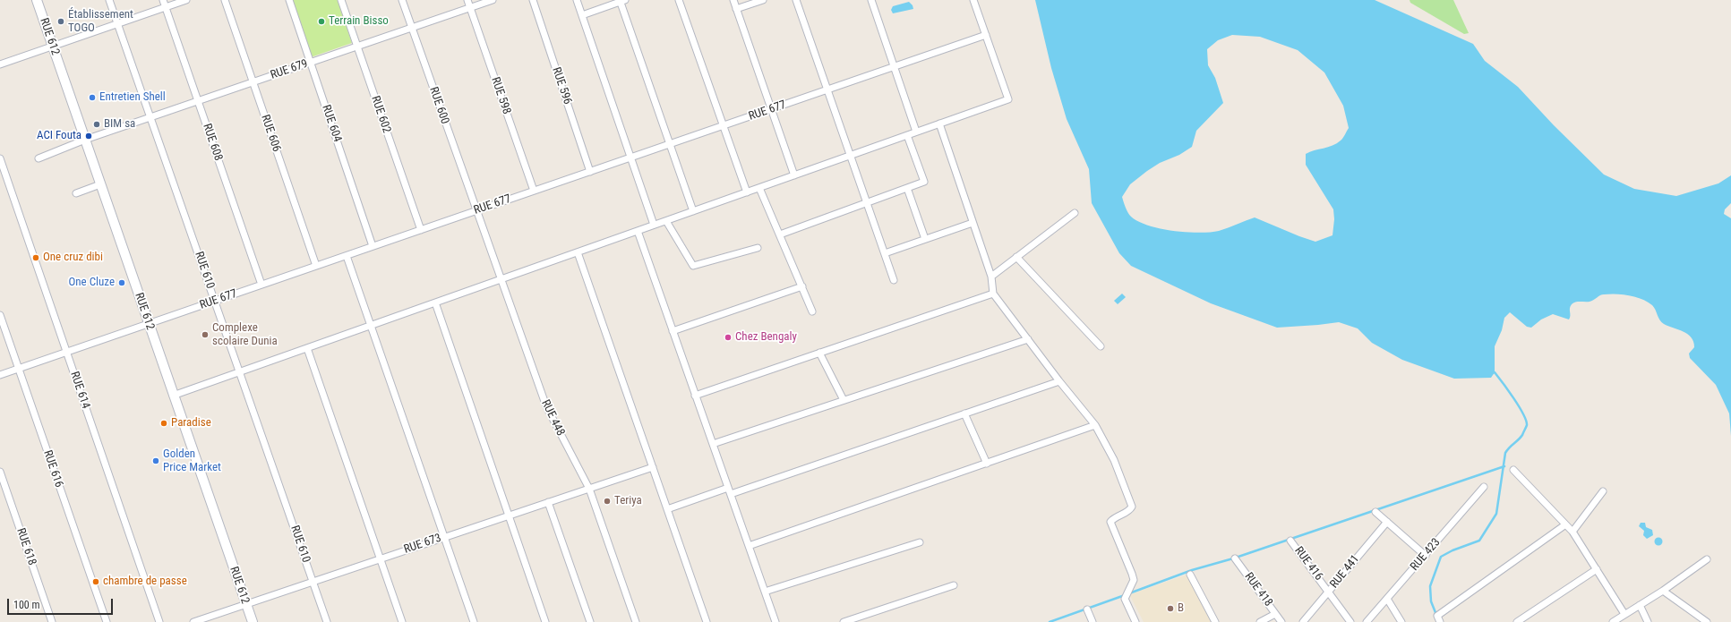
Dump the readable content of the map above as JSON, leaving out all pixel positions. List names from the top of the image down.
{
  "streets": {
    "street": [
      "RUE 612",
      "RUE 679",
      "RUE 596",
      "RUE 598",
      "RUE 600",
      "RUE 677",
      "RUE 602",
      "RUE 604",
      "RUE 606",
      "RUE 608",
      "RUE 610",
      "RUE 614",
      "RUE 448",
      "RUE 616",
      "RUE 673",
      "RUE 618",
      "RUE 423",
      "RUE 416",
      "RUE 441",
      "RUE 418"
    ]
  },
  "crossings": [
    ["RUE 612", "RUE 679"],
    ["RUE 612", "RUE 677"],
    ["RUE 612", "RUE 673"],
    ["RUE 679", "RUE 598"],
    ["RUE 679", "RUE 600"],
    ["RUE 679", "RUE 602"],
    ["RUE 679", "RUE 604"],
    ["RUE 679", "RUE 606"],
    ["RUE 679", "RUE 608"],
    ["RUE 679", "RUE 610"],
    ["RUE 596", "RUE 677"],
    ["RUE 598", "RUE 677"],
    ["RUE 600", "RUE 677"],
    ["RUE 600", "RUE 448"],
    ["RUE 677", "RUE 602"],
    ["RUE 677", "RUE 604"],
    ["RUE 677", "RUE 606"],
    ["RUE 677", "RUE 608"],
    ["RUE 677", "RUE 610"],
    ["RUE 677", "RUE 614"],
    ["RUE 677", "RUE 448"],
    ["RUE 677", "RUE 616"],
    ["RUE 610", "RUE 673"],
    ["RUE 448", "RUE 673"],
    ["RUE 416", "RUE 441"]
  ],
  "places": [
    "Établissement TOGO",
    "Terrain Bisso",
    "Entretien Shell",
    "BIM sa",
    "ACI Fouta",
    "One cruz dibi",
    "One Cluze",
    "Complexe scolaire Dunia",
    "Chez Bengaly",
    "Paradise",
    "Golden Price Market",
    "Teriya",
    "chambre de passe",
    "B"
  ],
  "scale_bar": "100 m"
}
